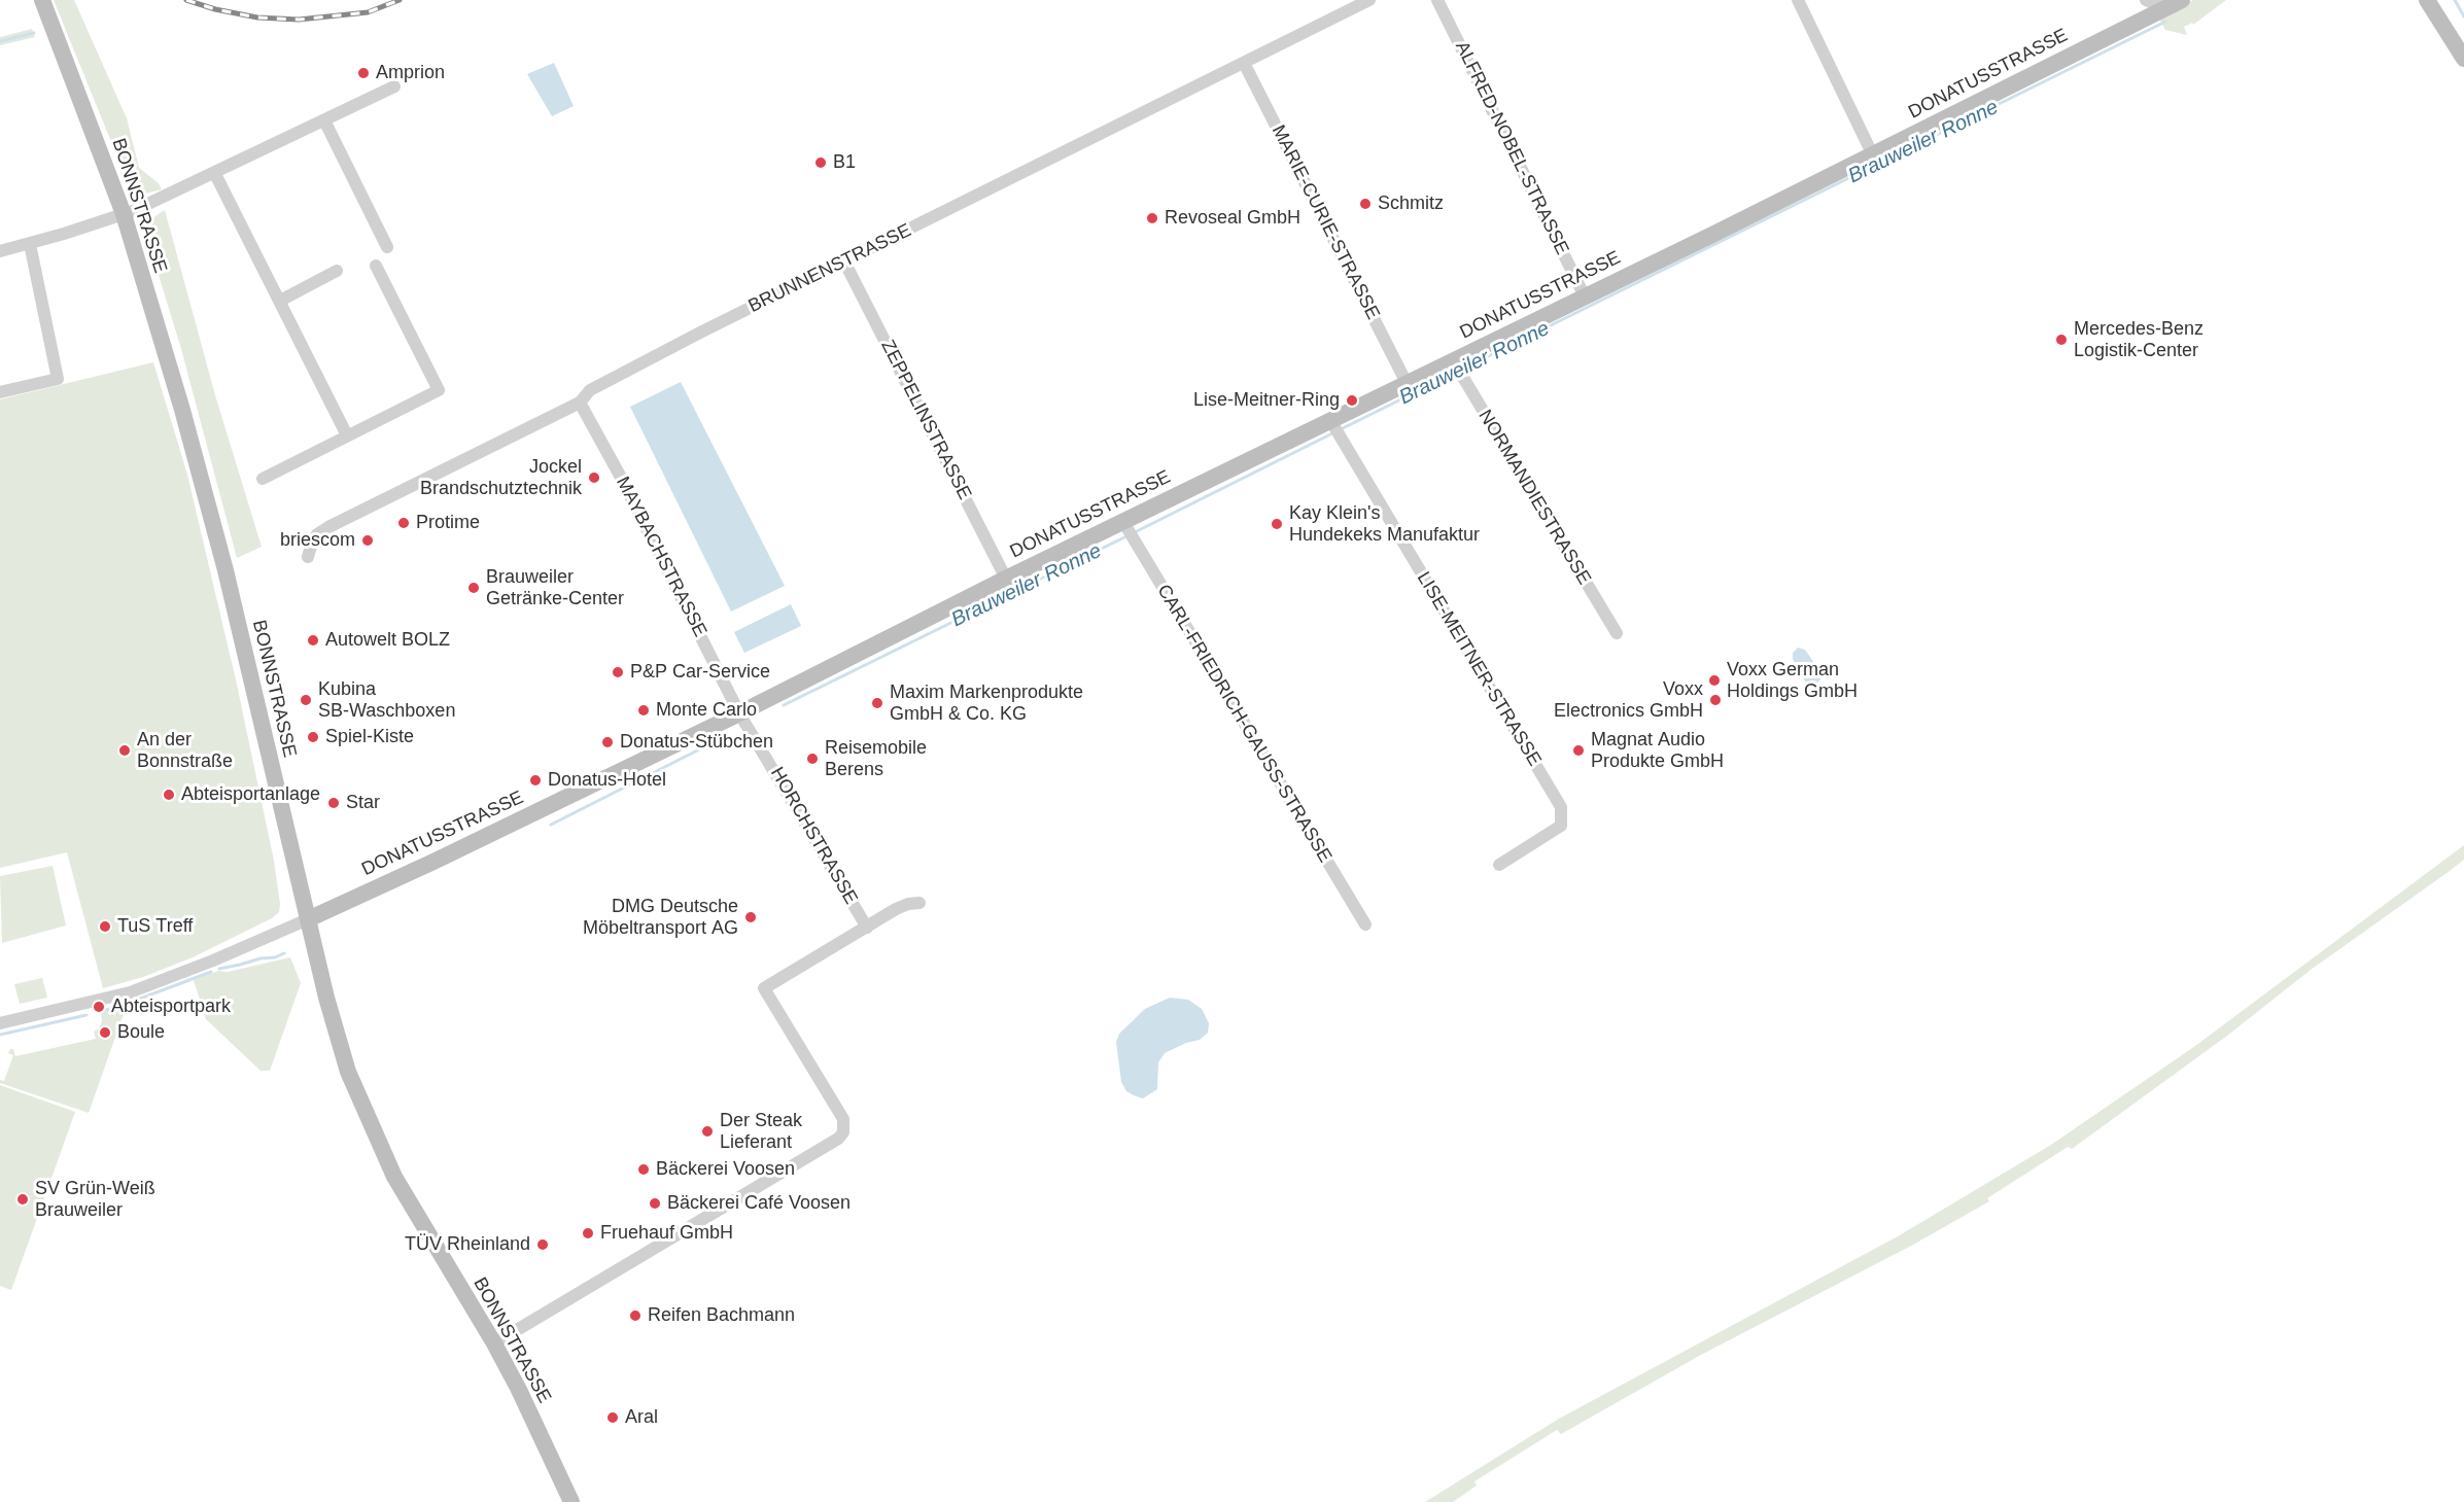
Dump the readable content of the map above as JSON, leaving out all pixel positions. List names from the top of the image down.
{
  "streets": {
    "street": [
      "DONATUSSTRASSE",
      "ALFRED-NOBEL-STRASSE",
      "BONNSTRASSE",
      "MARIE-CURIE-STRASSE",
      "BRUNNENSTRASSE",
      "ZEPPELINSTRASSE",
      "NORMANDIESTRASSE",
      "MAYBACHSTRASSE",
      "LISE-MEITNER-STRASSE",
      "CARL-FRIEDRICH-GAUSS-STRASSE",
      "HORCHSTRASSE"
    ]
  },
  "crossings": [
    ["DONATUSSTRASSE", "ALFRED-NOBEL-STRASSE"],
    ["DONATUSSTRASSE", "BONNSTRASSE"],
    ["DONATUSSTRASSE", "MARIE-CURIE-STRASSE"],
    ["DONATUSSTRASSE", "ZEPPELINSTRASSE"],
    ["DONATUSSTRASSE", "NORMANDIESTRASSE"],
    ["DONATUSSTRASSE", "MAYBACHSTRASSE"],
    ["DONATUSSTRASSE", "LISE-MEITNER-STRASSE"],
    ["DONATUSSTRASSE", "CARL-FRIEDRICH-GAUSS-STRASSE"],
    ["DONATUSSTRASSE", "HORCHSTRASSE"],
    ["MARIE-CURIE-STRASSE", "BRUNNENSTRASSE"],
    ["BRUNNENSTRASSE", "ZEPPELINSTRASSE"],
    ["BRUNNENSTRASSE", "MAYBACHSTRASSE"],
    ["MAYBACHSTRASSE", "HORCHSTRASSE"]
  ],
  "water": ["Brauweiler Ronne"],
  "places": [
    "Amprion",
    "B1",
    "Schmitz",
    "Revoseal GmbH",
    "Mercedes-Benz Logistik-Center",
    "Lise-Meitner-Ring",
    "Jockel Brandschutztechnik",
    "Protime",
    "Kay Klein's Hundekeks Manufaktur",
    "briescom",
    "Brauweiler Getränke-Center",
    "Autowelt BOLZ",
    "P&P Car-Service",
    "Voxx German Holdings GmbH",
    "Kubina SB-Waschboxen",
    "Voxx Electronics GmbH",
    "Maxim Markenprodukte GmbH & Co. KG",
    "Monte Carlo",
    "Spiel-Kiste",
    "Donatus-Stübchen",
    "An der Bonnstraße",
    "Magnat Audio Produkte GmbH",
    "Reisemobile Berens",
    "Donatus-Hotel",
    "Abteisportanlage",
    "Star",
    "DMG Deutsche Möbeltransport AG",
    "TuS Treff",
    "Abteisportpark",
    "Boule",
    "Der Steak Lieferant",
    "Bäckerei Voosen",
    "SV Grün-Weiß Brauweiler",
    "Bäckerei Café Voosen",
    "Fruehauf GmbH",
    "TÜV Rheinland",
    "Reifen Bachmann",
    "Aral"
  ]
}
